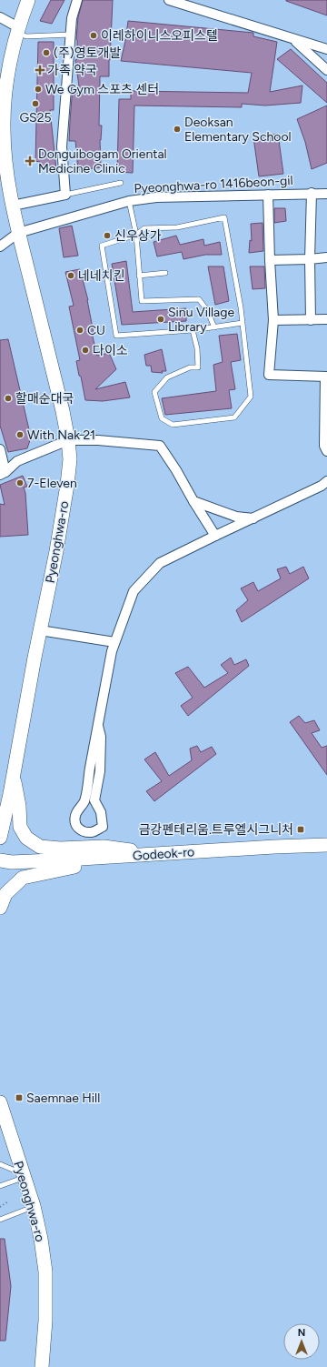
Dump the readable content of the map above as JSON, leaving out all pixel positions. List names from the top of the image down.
{
  "streets": {
    "main road": ["Pyeonghwa-ro", "Godeok-ro"],
    "street": ["Pyeonghwa-ro 1416beon-gil"]
  },
  "crossings": [
    ["Pyeonghwa-ro 1416beon-gil", "Pyeonghwa-ro"]
  ],
  "places": {
    "other": [
      "이레하이니스오피스텔",
      "(주)영토개발",
      "We Gym 스포츠 센터",
      "GS25",
      "Deoksan Elementary School",
      "신우상가",
      "네네치킨",
      "Sinu Village Library",
      "CU",
      "다이소",
      "할매순대국",
      "With Nak 21",
      "7-Eleven"
    ],
    "health": ["가족 약국", "Donguibogam Oriental Medicine Clinic"],
    "transit": ["금강펜테리움.트루엘시그니처", "Saemnae Hill"]
  },
  "north": "top"
}
